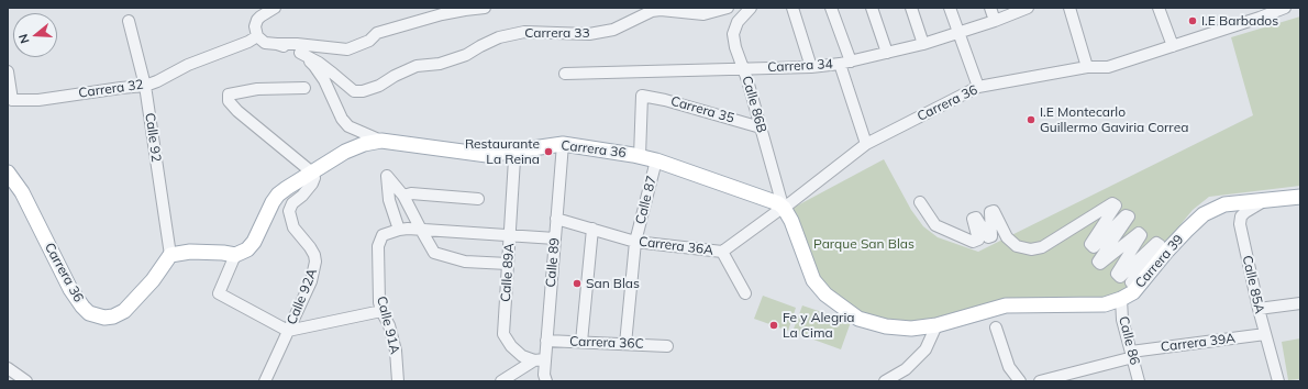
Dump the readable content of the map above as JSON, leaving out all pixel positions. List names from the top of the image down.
{
  "streets": {
    "main road": ["Carrera 36", "Calle 86B", "Carrera 39"],
    "street": [
      "Carrera 33",
      "Carrera 34",
      "Carrera 32",
      "Carrera 35",
      "Calle 92",
      "Calle 87",
      "Carrera 36A",
      "Calle 89",
      "Calle 89A",
      "Calle 85A",
      "Calle 92A",
      "Calle 91A",
      "Calle 86",
      "Carrera 36C",
      "Carrera 39A"
    ]
  },
  "crossings": [
    ["Carrera 33", "Carrera 32"],
    ["Carrera 34", "Calle 86B"],
    ["Carrera 32", "Calle 92"],
    ["Carrera 36", "Calle 86B"],
    ["Carrera 36", "Carrera 35"],
    ["Carrera 36", "Calle 92"],
    ["Carrera 36", "Calle 87"],
    ["Carrera 36", "Carrera 36A"],
    ["Carrera 36", "Calle 89"],
    ["Carrera 36", "Calle 92A"],
    ["Calle 86B", "Carrera 35"],
    ["Calle 86B", "Carrera 36A"],
    ["Calle 86B", "Carrera 39"],
    ["Calle 87", "Carrera 36A"],
    ["Calle 87", "Carrera 36C"],
    ["Carrera 36A", "Calle 89"],
    ["Carrera 39", "Calle 85A"],
    ["Carrera 39", "Calle 86"],
    ["Calle 89", "Calle 89A"],
    ["Calle 89", "Carrera 36C"],
    ["Calle 85A", "Carrera 39A"],
    ["Calle 86", "Carrera 39A"]
  ],
  "parks": ["Parque San Blas"],
  "places": [
    "I.E Barbados",
    "I.E Montecarlo Guillermo Gaviria Correa",
    "Restaurante La Reina",
    "San Blas",
    "Fe y Alegria La Cima"
  ],
  "north": "left"
}
